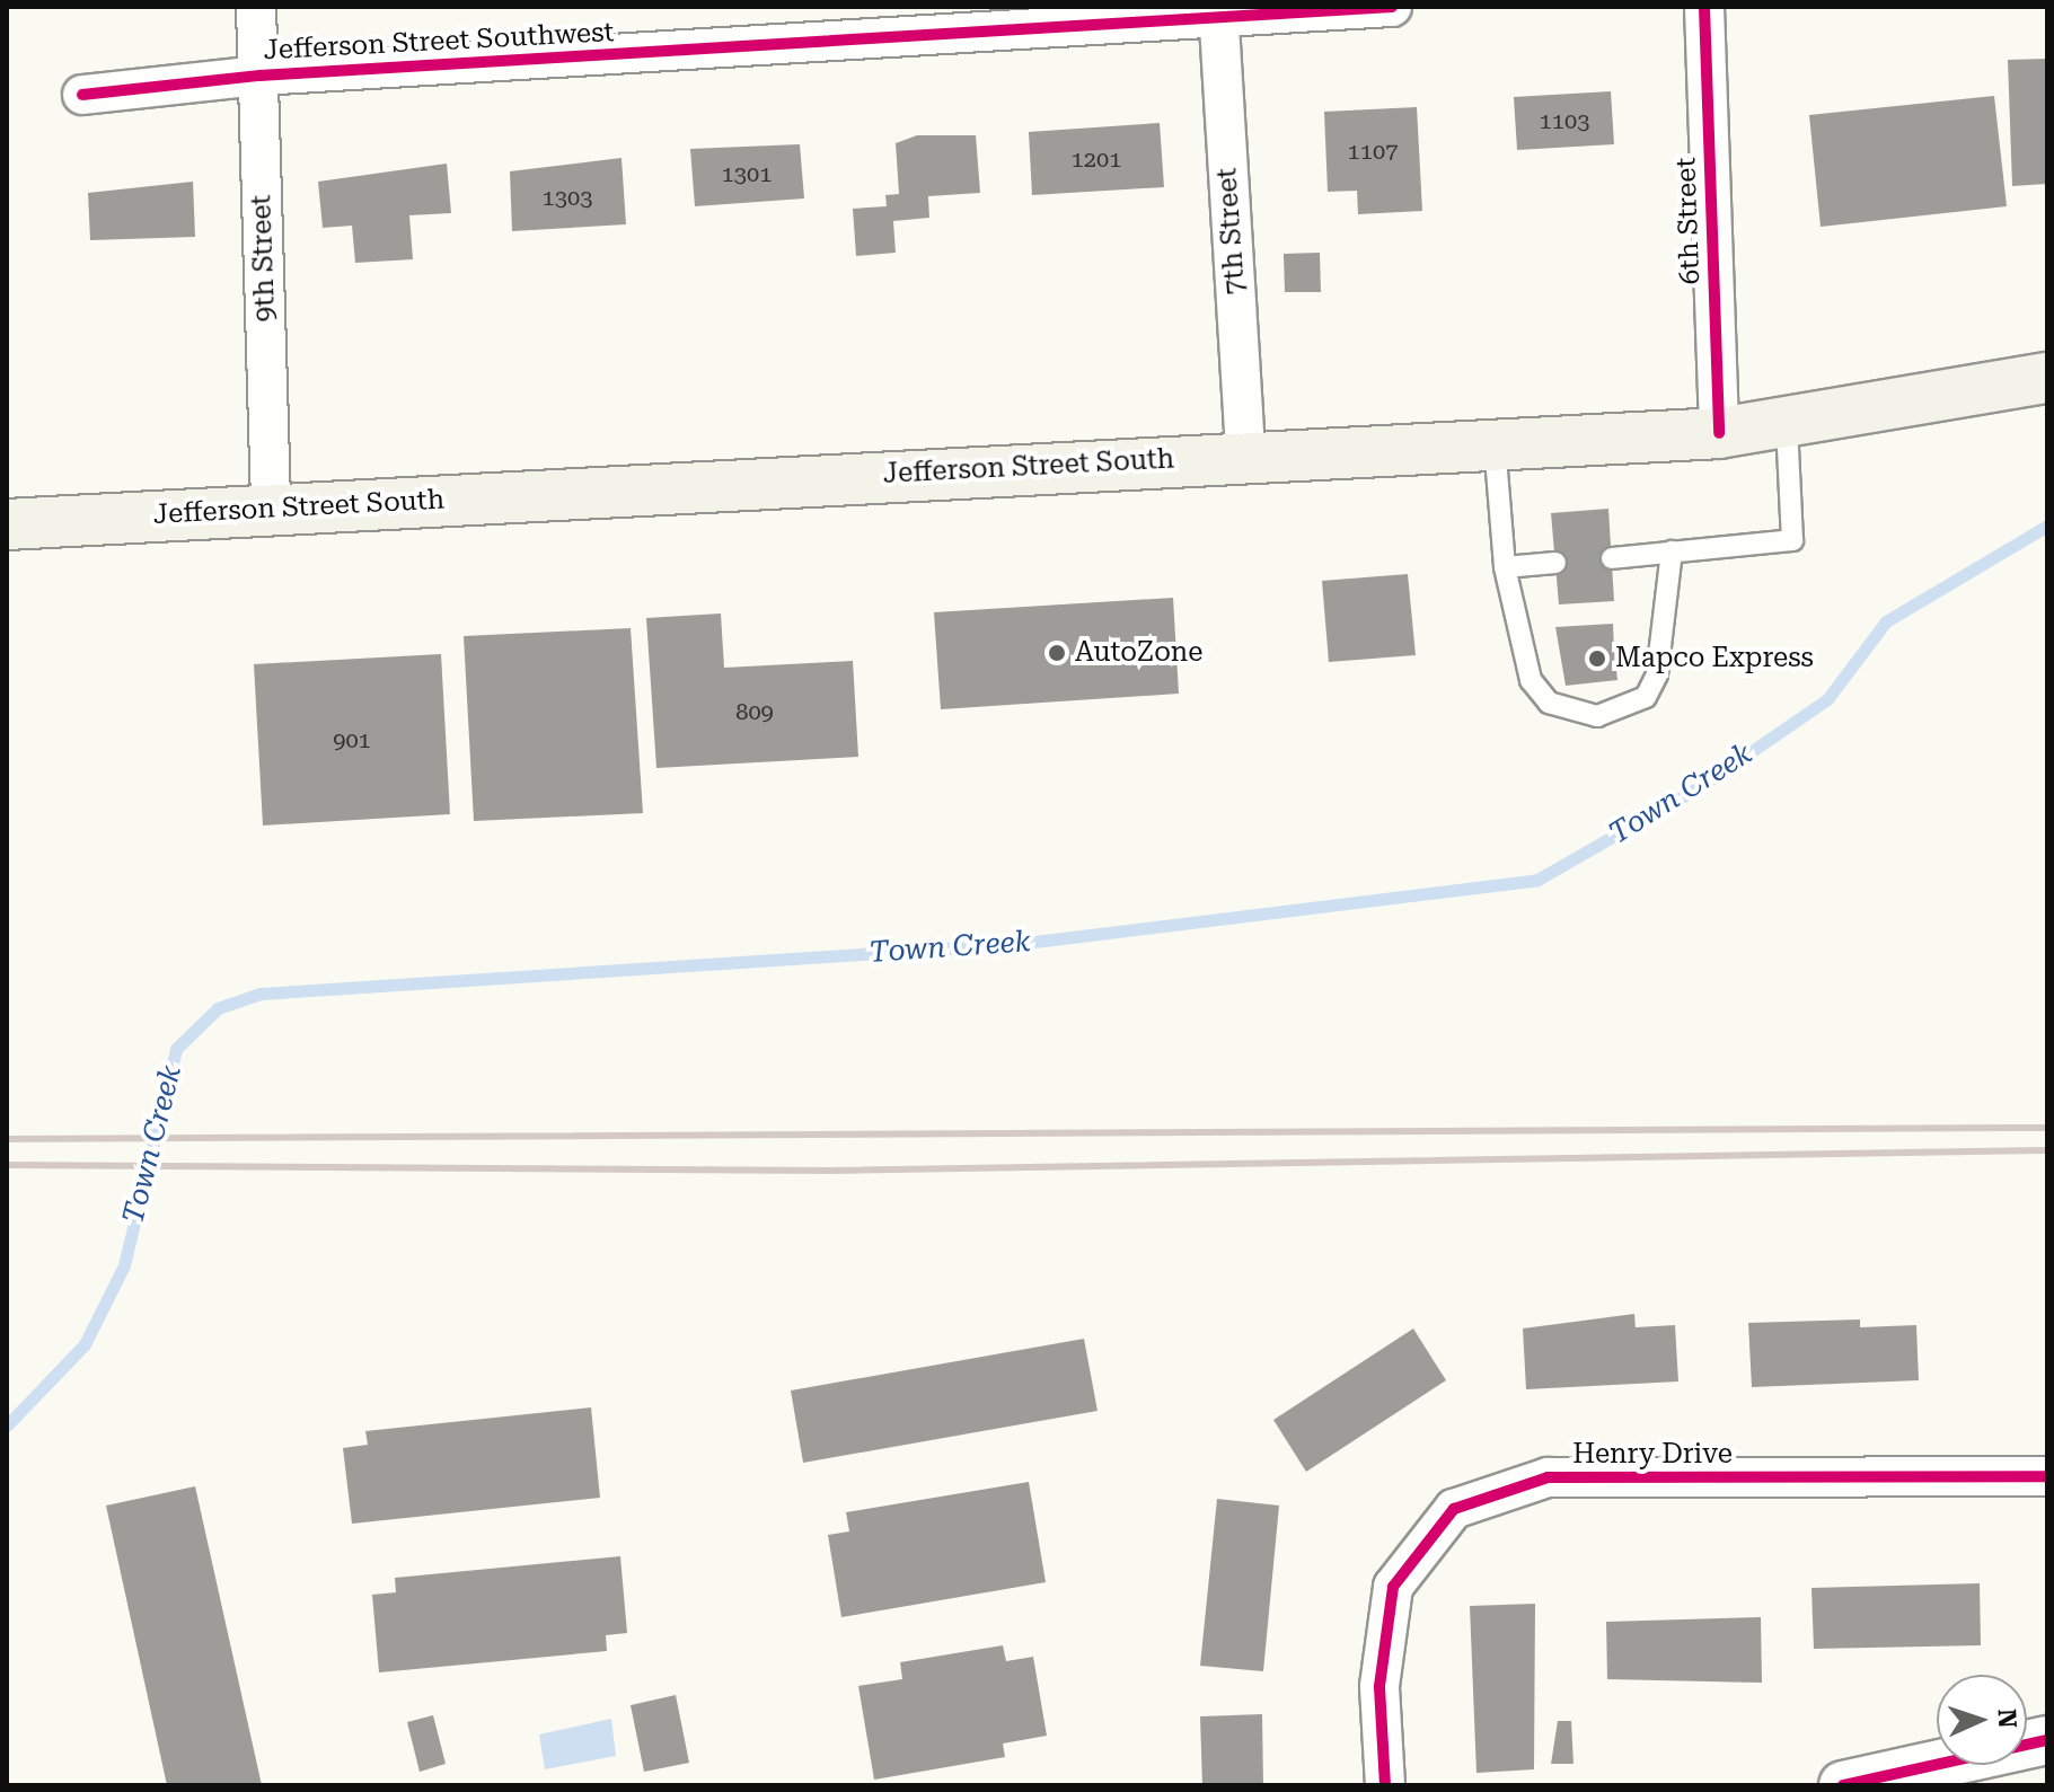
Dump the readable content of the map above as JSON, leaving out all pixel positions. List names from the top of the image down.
{
  "streets": {
    "main road": ["Jefferson Street South"],
    "street": [
      "Jefferson Street Southwest",
      "6th Street",
      "7th Street",
      "9th Street",
      "Henry Drive"
    ]
  },
  "crossings": [
    ["Jefferson Street Southwest", "7th Street"],
    ["Jefferson Street Southwest", "9th Street"],
    ["6th Street", "Jefferson Street South"],
    ["7th Street", "Jefferson Street South"],
    ["9th Street", "Jefferson Street South"]
  ],
  "water": ["Town Creek"],
  "places": ["AutoZone", "Mapco Express"],
  "house_numbers": [
    "1103",
    "1107",
    "1201",
    "1301",
    "1303",
    "809",
    "901"
  ],
  "north": "right"
}
